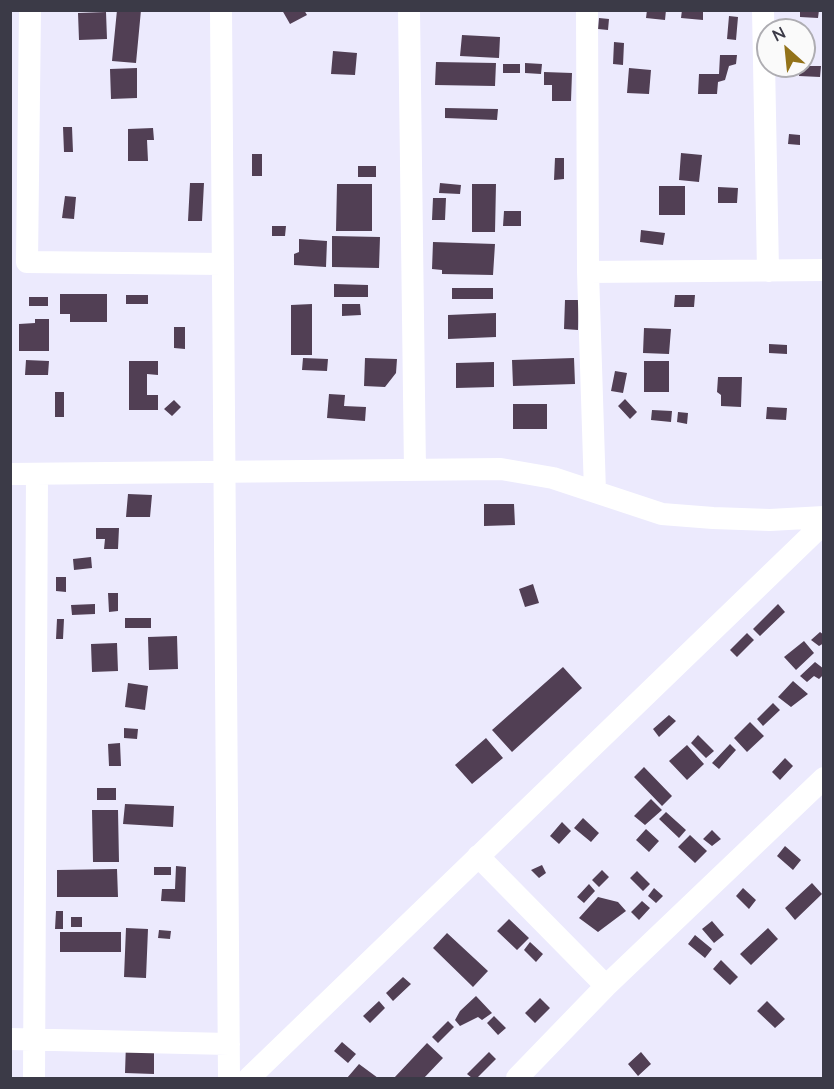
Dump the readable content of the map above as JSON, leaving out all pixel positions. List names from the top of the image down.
{
  "north": "top left"
}
